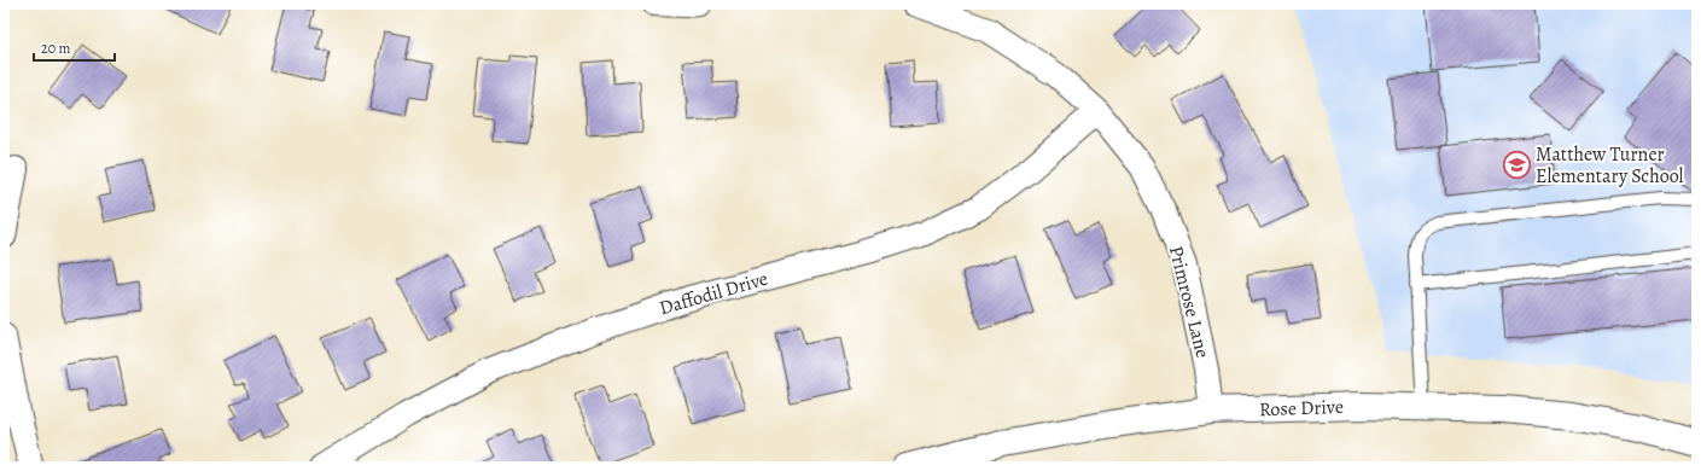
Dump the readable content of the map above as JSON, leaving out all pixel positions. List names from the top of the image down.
{
  "streets": {
    "main road": ["Rose Drive"],
    "street": ["Daffodil Drive", "Primrose Lane"]
  },
  "crossings": [
    ["Daffodil Drive", "Primrose Lane"],
    ["Primrose Lane", "Rose Drive"]
  ],
  "places": {
    "school or university": ["Matthew Turner Elementary School"]
  },
  "scale_bar": "20 m"
}
